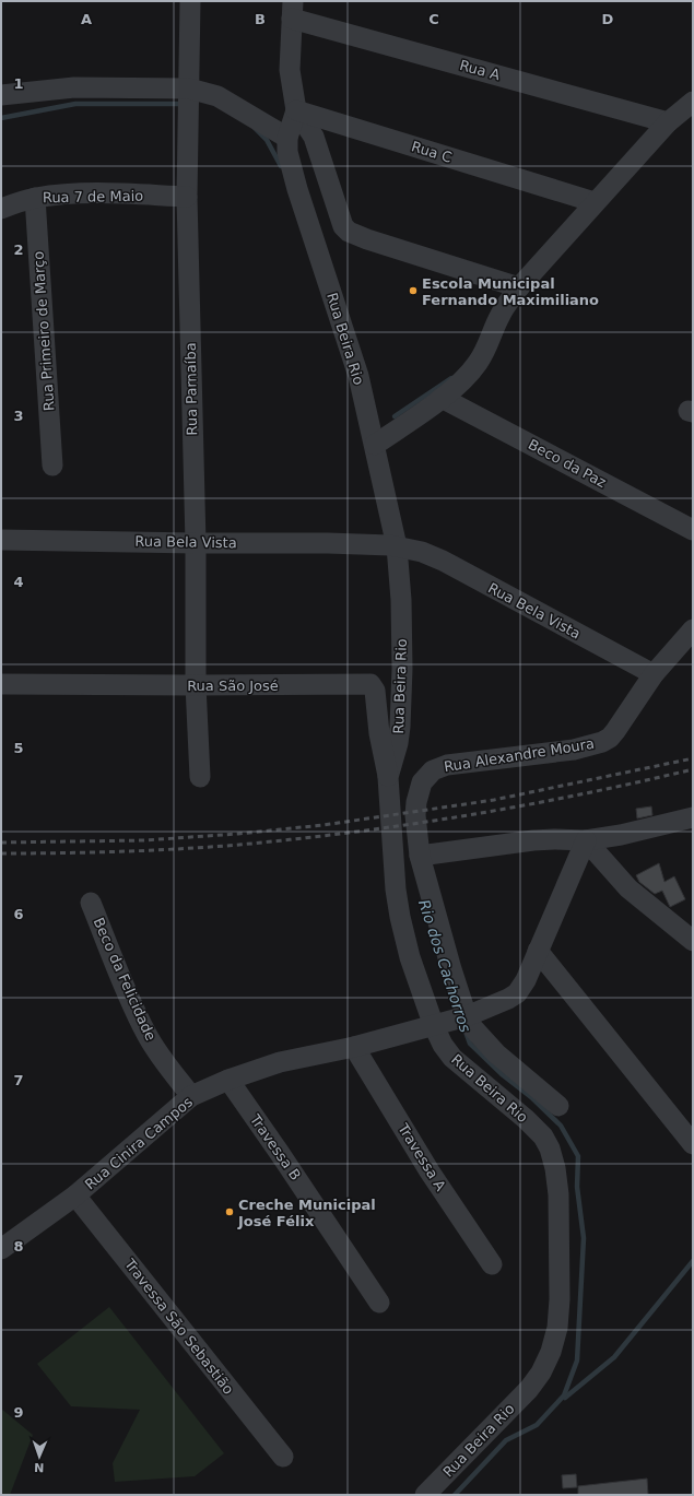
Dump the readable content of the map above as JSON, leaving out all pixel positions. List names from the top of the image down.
{
  "streets": {
    "street": [
      "Rua A",
      "Rua C",
      "Rua 7 de Maio",
      "Rua Primeiro de Março",
      "Rua Beira Rio",
      "Rua Parnaíba",
      "Beco da Paz",
      "Rua Bela Vista",
      "Rua São José",
      "Rua Alexandre Moura",
      "Beco da Felicidade",
      "Rua Cinira Campos",
      "Travessa B",
      "Travessa A",
      "Travessa São Sebastião"
    ]
  },
  "crossings": [
    ["Rua A", "Rua C"],
    ["Rua 7 de Maio", "Rua Primeiro de Março"],
    ["Rua 7 de Maio", "Rua Parnaíba"],
    ["Rua Beira Rio", "Rua Bela Vista"],
    ["Rua Beira Rio", "Rua São José"],
    ["Rua Beira Rio", "Rua Cinira Campos"],
    ["Rua Parnaíba", "Rua Bela Vista"],
    ["Rua Parnaíba", "Rua São José"],
    ["Rua Bela Vista", "Rua Alexandre Moura"],
    ["Rua Alexandre Moura", "Rua Cinira Campos"],
    ["Beco da Felicidade", "Rua Cinira Campos"],
    ["Rua Cinira Campos", "Travessa B"],
    ["Rua Cinira Campos", "Travessa A"],
    ["Rua Cinira Campos", "Travessa São Sebastião"]
  ],
  "water": ["Rio dos Cachorros"],
  "places": ["Escola Municipal Fernando Maximiliano", "Creche Municipal José Félix"],
  "north": "bottom",
  "grid": {
    "columns": [
      "A",
      "B",
      "C",
      "D"
    ],
    "rows": [
      "1",
      "2",
      "3",
      "4",
      "5",
      "6",
      "7",
      "8",
      "9"
    ]
  }
}
